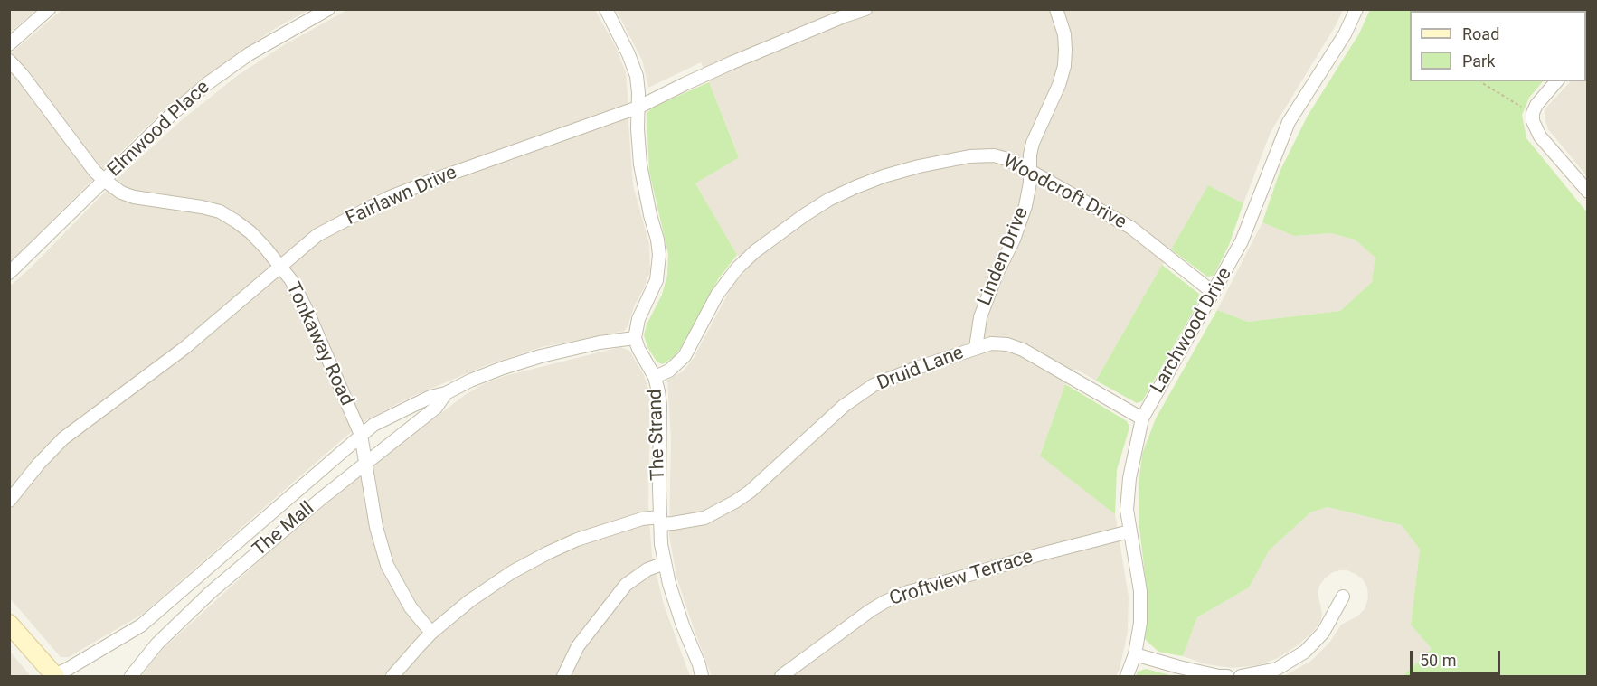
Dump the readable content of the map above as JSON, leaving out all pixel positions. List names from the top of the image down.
{
  "streets": {
    "street": [
      "Elmwood Place",
      "Woodcroft Drive",
      "Fairlawn Drive",
      "Linden Drive",
      "Larchwood Drive",
      "Tonkaway Road",
      "Druid Lane",
      "The Strand",
      "The Mall",
      "Croftview Terrace"
    ]
  },
  "crossings": [
    ["Elmwood Place", "Tonkaway Road"],
    ["Woodcroft Drive", "Linden Drive"],
    ["Woodcroft Drive", "Larchwood Drive"],
    ["Woodcroft Drive", "The Strand"],
    ["Fairlawn Drive", "Tonkaway Road"],
    ["Linden Drive", "Druid Lane"],
    ["Larchwood Drive", "Druid Lane"],
    ["Larchwood Drive", "Croftview Terrace"],
    ["Tonkaway Road", "Druid Lane"],
    ["Tonkaway Road", "The Mall"],
    ["Druid Lane", "The Strand"],
    ["The Strand", "The Mall"]
  ],
  "legend": ["Road", "Park"],
  "scale_bar": "50 m"
}
